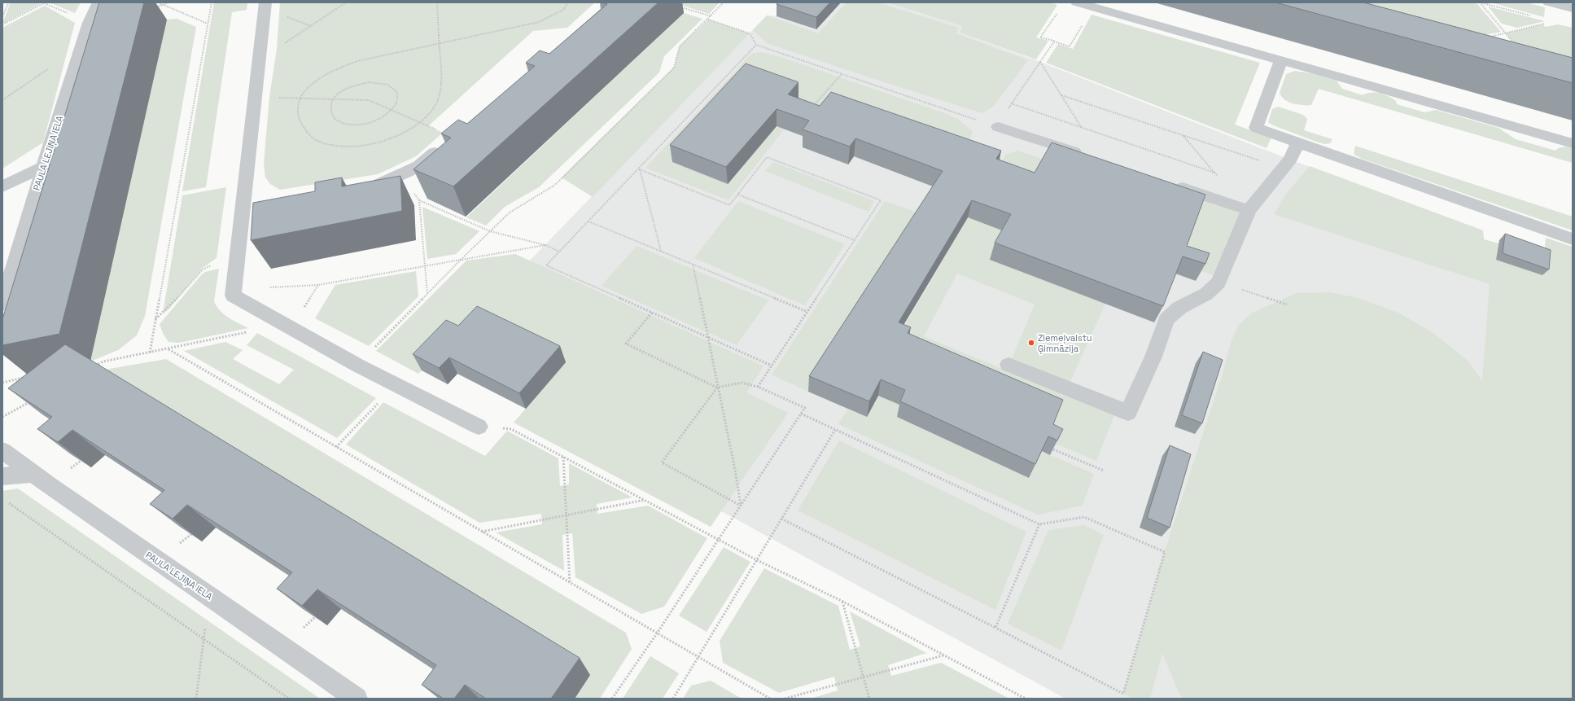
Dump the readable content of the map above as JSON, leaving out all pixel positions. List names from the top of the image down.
{
  "streets": {
    "street": ["PAULA LEJIŅA IELA"]
  },
  "places": ["Ziemeļvalstu Ģimnāzija"]
}
